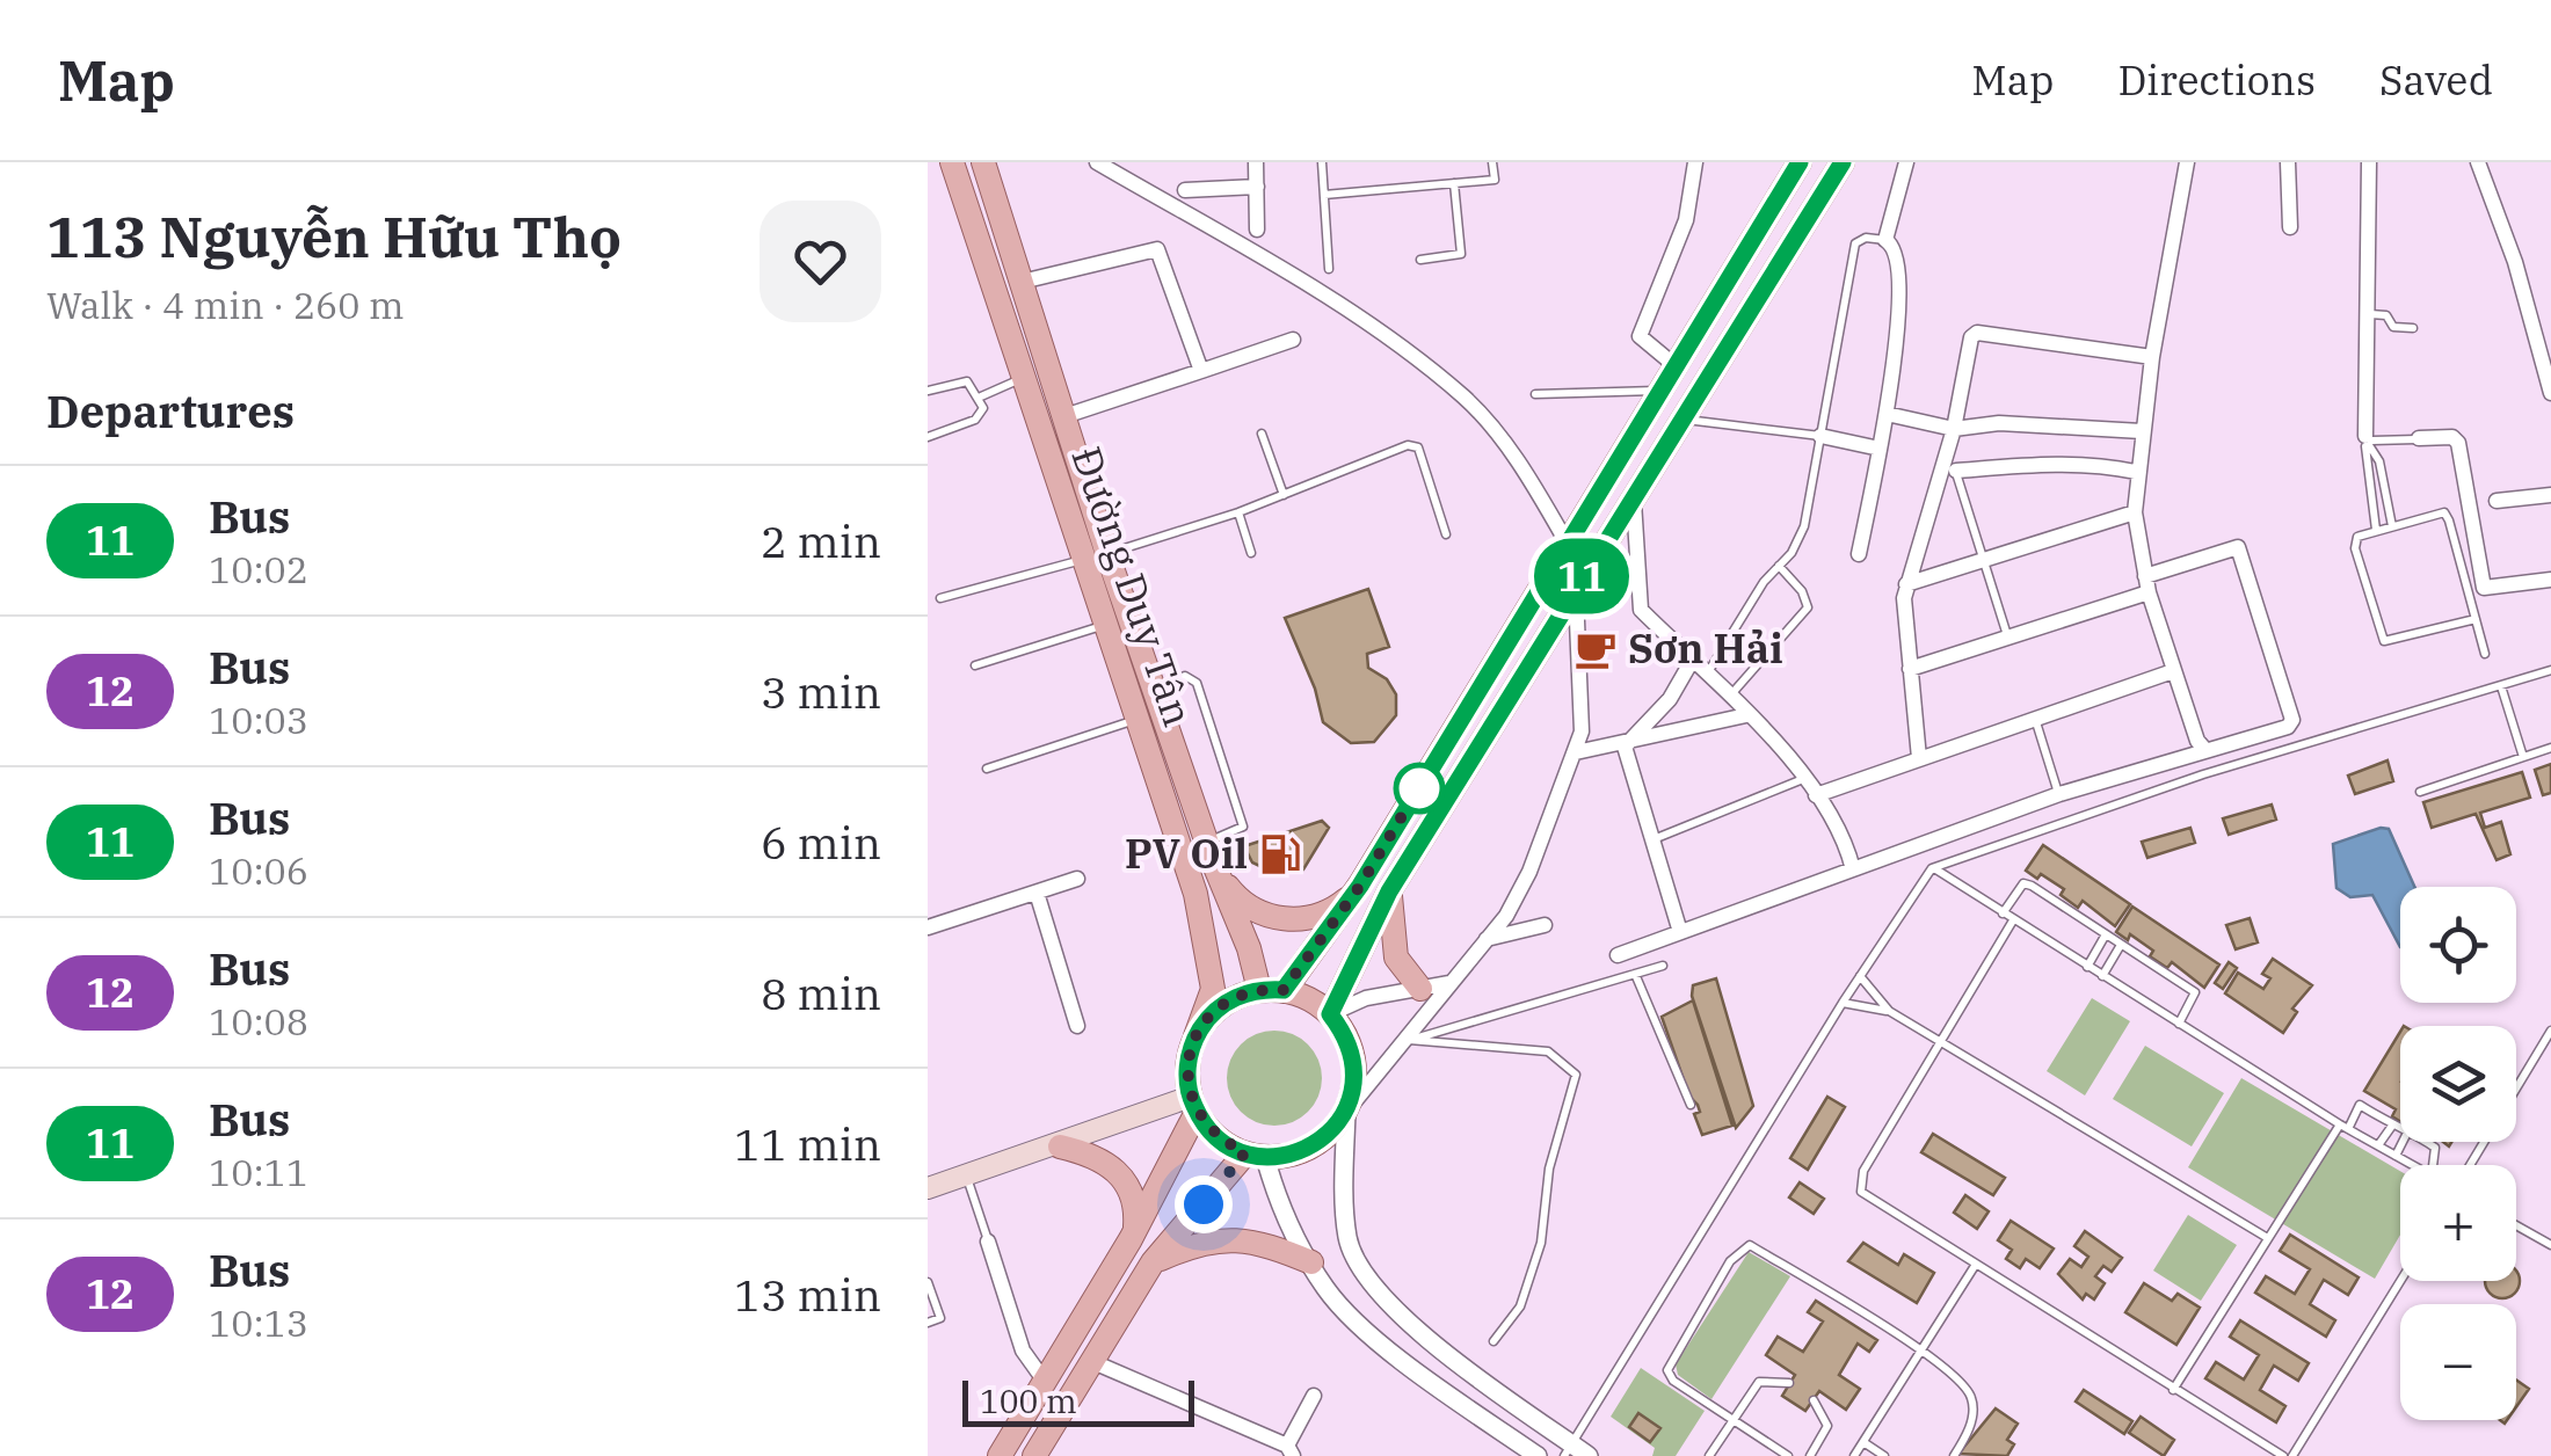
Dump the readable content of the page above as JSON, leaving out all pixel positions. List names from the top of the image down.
{
  "streets": {
    "main road": ["Đường Duy Tân"]
  },
  "places": {
    "cafe": ["Sơn Hải"],
    "fuel station": ["PV Oil"]
  },
  "lines": ["bus line 11"],
  "scale_bar": "100 m",
  "page": {
    "header": "Map",
    "nav": ["Map", "Directions", "Saved"],
    "heading": [
      ["113 Nguyễn Hữu Thọ", "Walk · 4 min · 260 m"],
      "Departures"
    ],
    "on_map": "11",
    "list": [
      {
        "mark": "11",
        "name": "Bus",
        "note": "10:02",
        "value": "2 min"
      },
      {
        "mark": "12",
        "name": "Bus",
        "note": "10:03",
        "value": "3 min"
      },
      {
        "mark": "11",
        "name": "Bus",
        "note": "10:06",
        "value": "6 min"
      },
      {
        "mark": "12",
        "name": "Bus",
        "note": "10:08",
        "value": "8 min"
      },
      {
        "mark": "11",
        "name": "Bus",
        "note": "10:11",
        "value": "11 min"
      },
      {
        "mark": "12",
        "name": "Bus",
        "note": "10:13",
        "value": "13 min"
      }
    ],
    "map_buttons": ["+", "−"],
    "scale": "100 m"
  }
}
